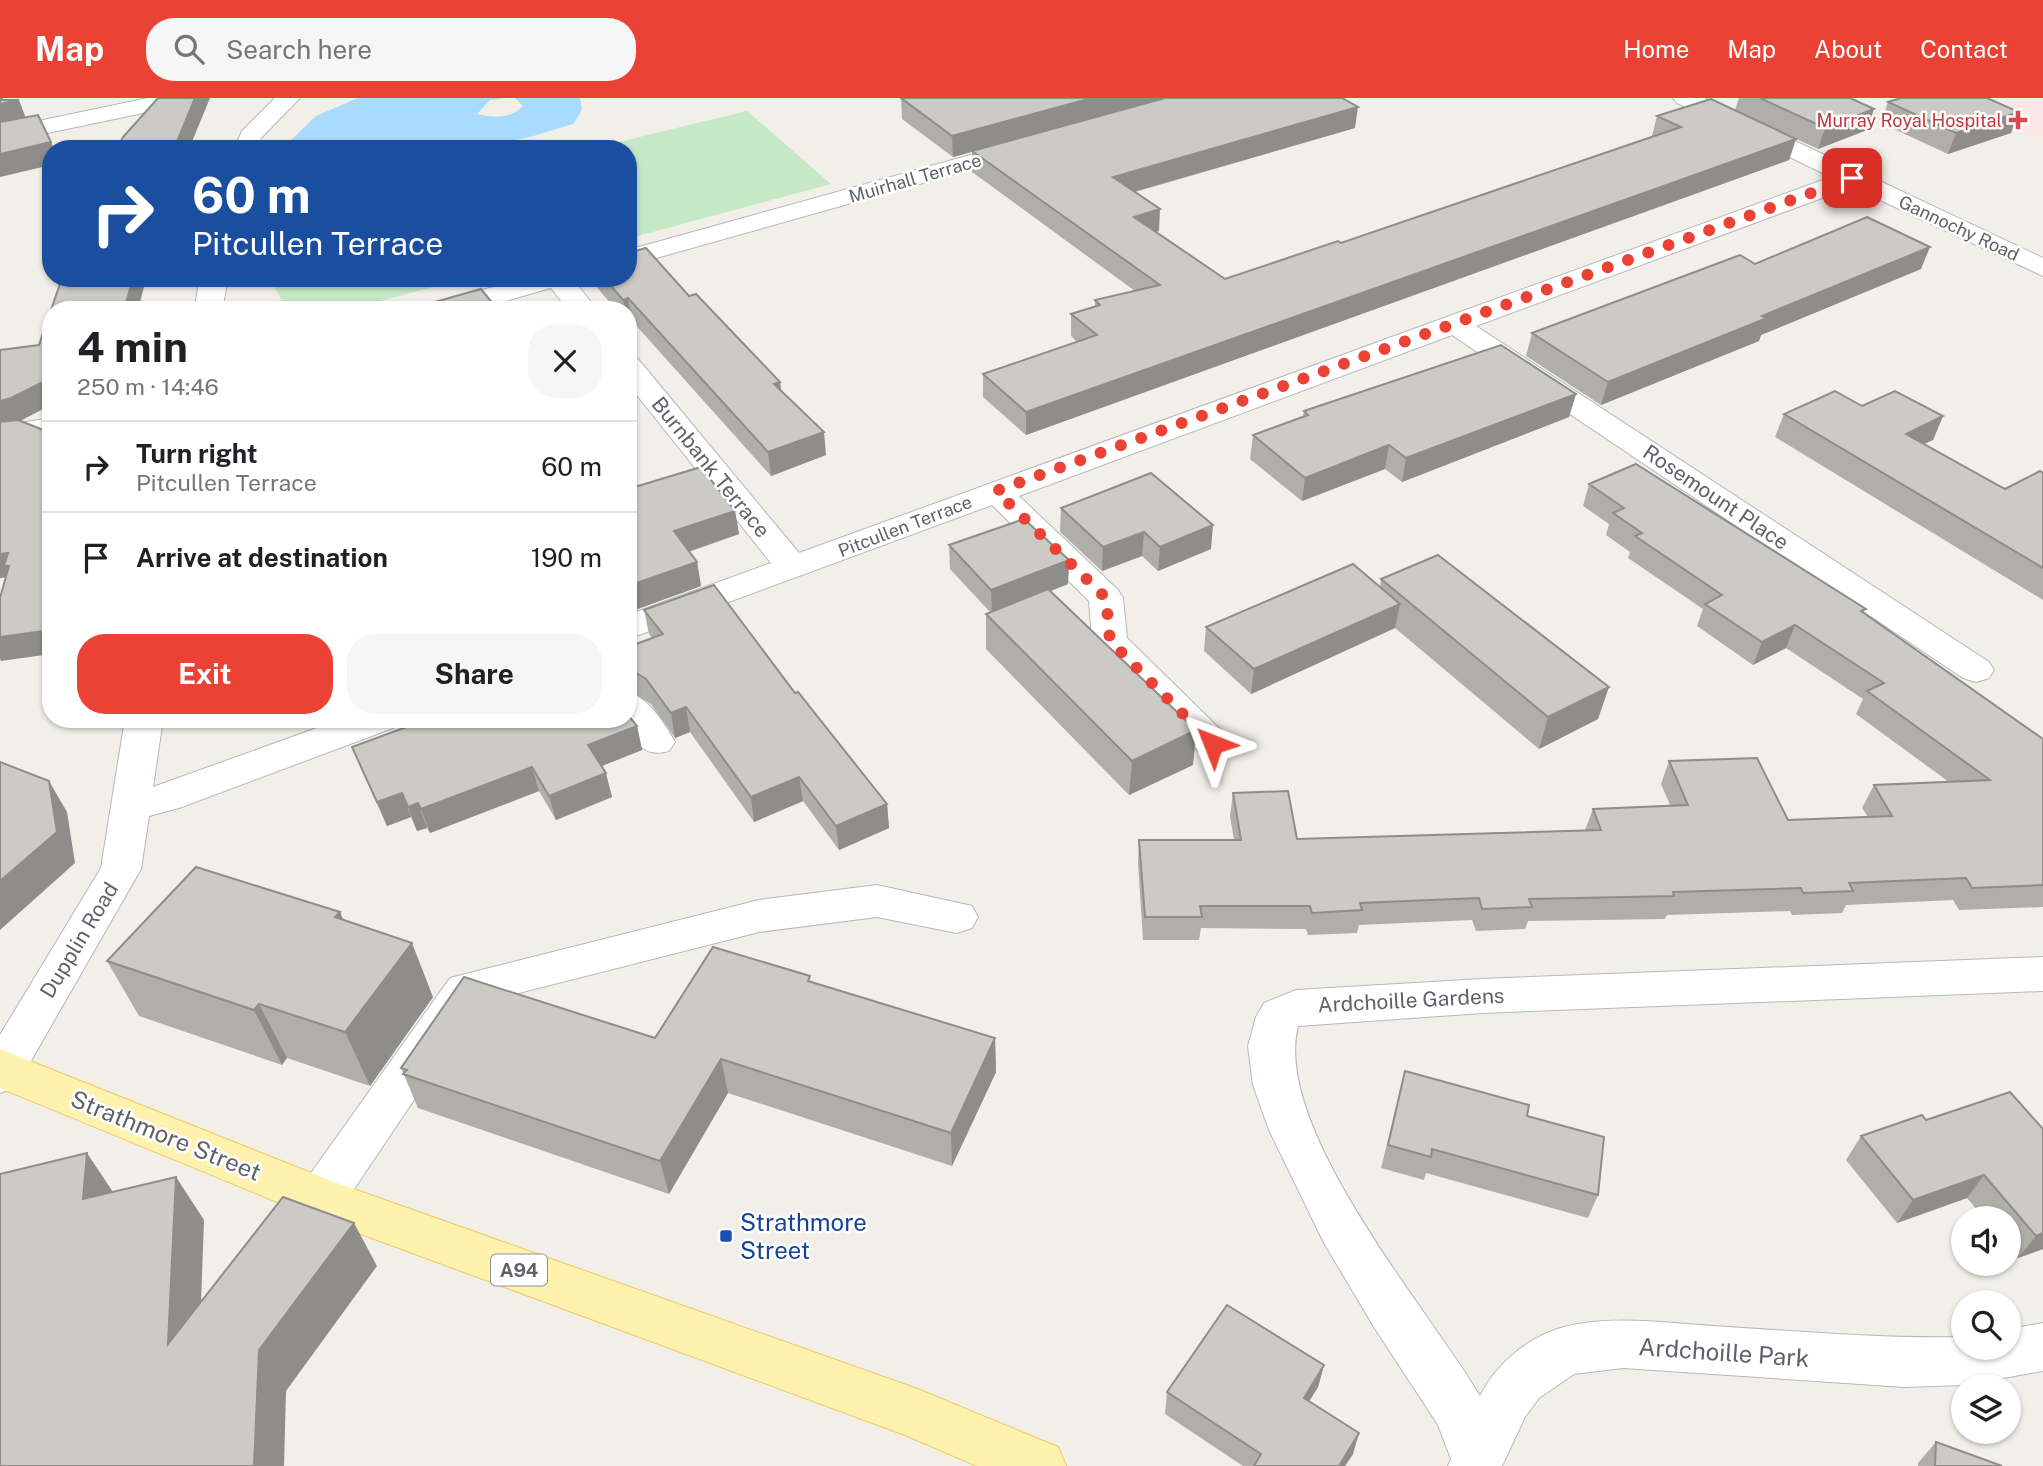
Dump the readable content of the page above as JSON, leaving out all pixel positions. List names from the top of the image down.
{
  "streets": {
    "main road": ["Strathmore Street", "A94"],
    "street": [
      "Muirhall Terrace",
      "Gannochy Road",
      "Burnbank Terrace",
      "Rosemount Place",
      "Pitcullen Terrace",
      "Dupplin Road",
      "Ardchoille Gardens",
      "Ardchoille Park"
    ]
  },
  "crossings": [
    ["Gannochy Road", "Pitcullen Terrace"],
    ["Burnbank Terrace", "Pitcullen Terrace"],
    ["Rosemount Place", "Pitcullen Terrace"],
    ["Dupplin Road", "Strathmore Street"],
    ["Ardchoille Gardens", "Ardchoille Park"]
  ],
  "places": {
    "health": ["Murray Royal Hospital"],
    "transit": ["Strathmore Street"]
  },
  "page": {
    "header": "Map",
    "search": "Search here",
    "nav": [
      "Home",
      "Map",
      "About",
      "Contact"
    ],
    "turn": ["60 m", "Pitcullen Terrace"],
    "heading": ["4 min", "250 m · 14:46"],
    "list": [
      {
        "name": "Turn right",
        "note": "Pitcullen Terrace",
        "value": "60 m"
      },
      {
        "name": "Arrive at destination",
        "value": "190 m"
      }
    ],
    "buttons": ["Exit", "Share"]
  }
}
